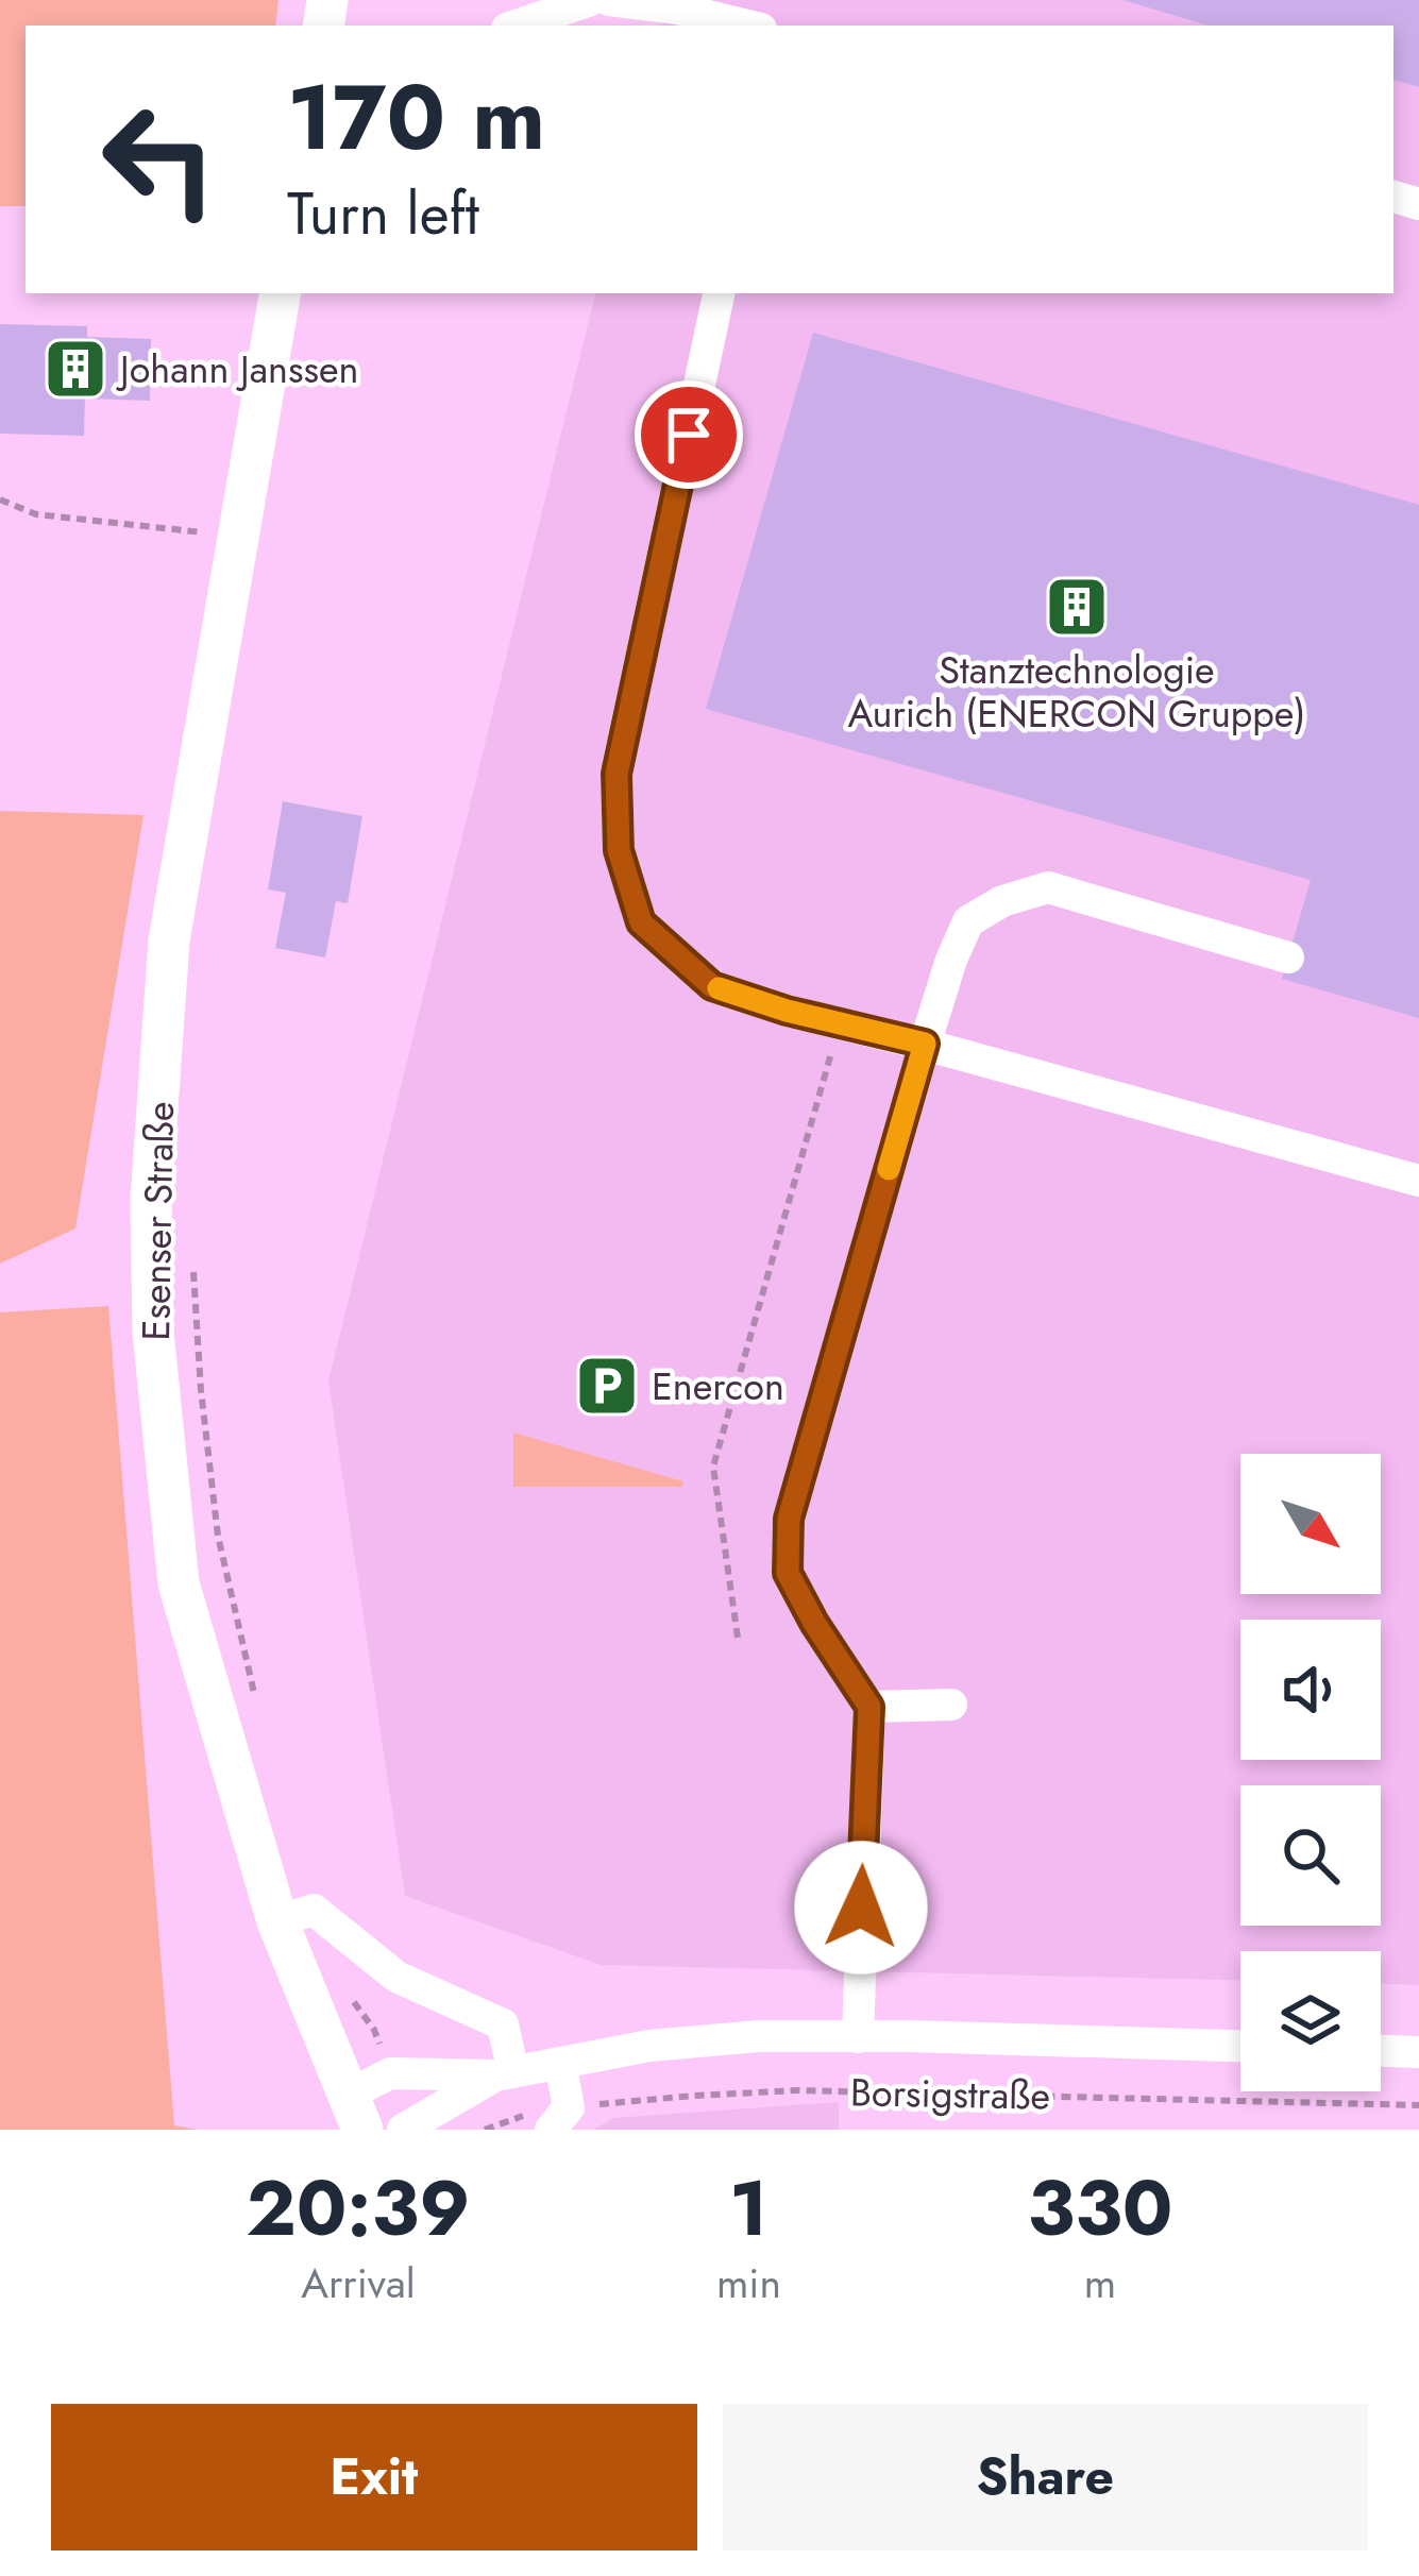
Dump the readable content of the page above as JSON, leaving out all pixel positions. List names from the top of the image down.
{
  "streets": {
    "main road": ["Esenser Straße"],
    "street": ["Borsigstraße"]
  },
  "crossings": [
    ["Esenser Straße", "Borsigstraße"]
  ],
  "places": {
    "building": ["Johann Janssen", "Stanztechnologie Aurich (ENERCON Gruppe)"],
    "parking": ["Enercon"]
  },
  "north": "bottom right",
  "page": {
    "turn": ["170 m", "Turn left"],
    "eta": [
      "20:39",
      "Arrival",
      "1",
      "min",
      "330",
      "m"
    ],
    "buttons": ["Exit", "Share"]
  }
}
